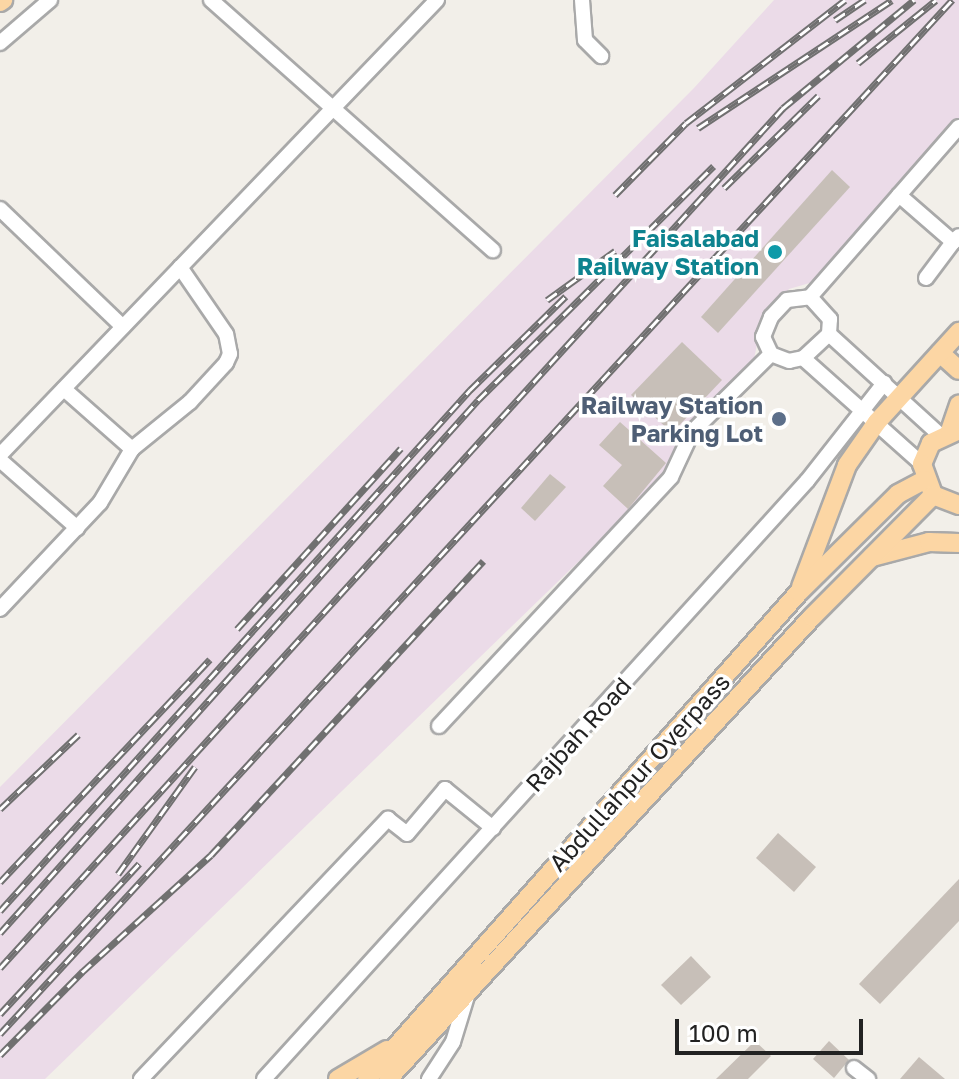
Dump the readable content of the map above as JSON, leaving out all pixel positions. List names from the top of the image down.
{
  "streets": {
    "main road": ["Rajbah Road", "Abdullahpur Overpass"]
  },
  "crossings": [
    ["Rajbah Road", "Abdullahpur Overpass"]
  ],
  "places": ["Faisalabad Railway Station", "Railway Station Parking Lot"],
  "scale_bar": "100 m"
}
